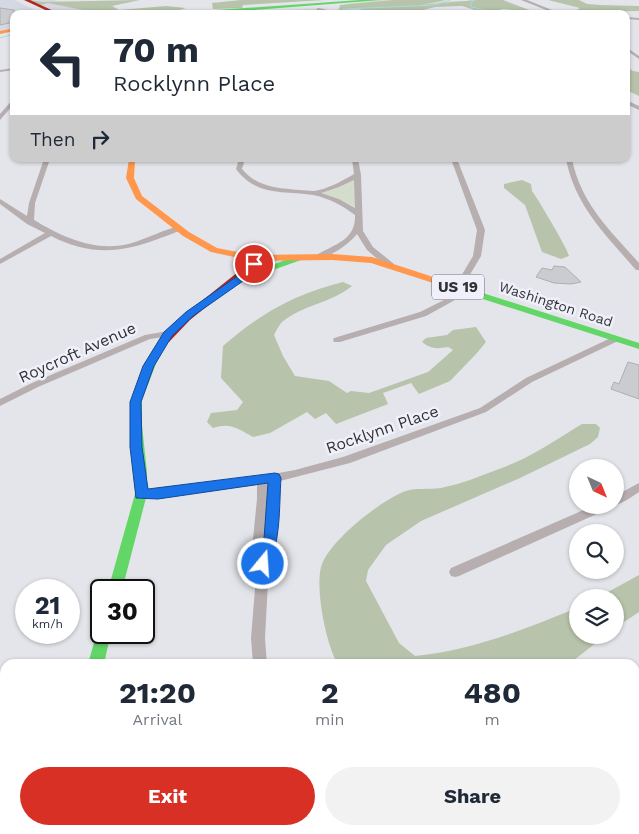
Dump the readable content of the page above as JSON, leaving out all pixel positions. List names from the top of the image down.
{
  "streets": {
    "main road": ["US 19", "Washington Road"],
    "street": ["Roycroft Avenue", "Rocklynn Place"]
  },
  "crossings": [
    ["Washington Road", "Rocklynn Place"]
  ],
  "north": "bottom right",
  "page": {
    "turn": ["70 m", "Rocklynn Place"],
    "then": "Then",
    "speed": "21 km/h",
    "limit": "30",
    "eta": [
      "21:20",
      "Arrival",
      "2",
      "min",
      "480",
      "m"
    ],
    "buttons": ["Exit", "Share"]
  }
}
